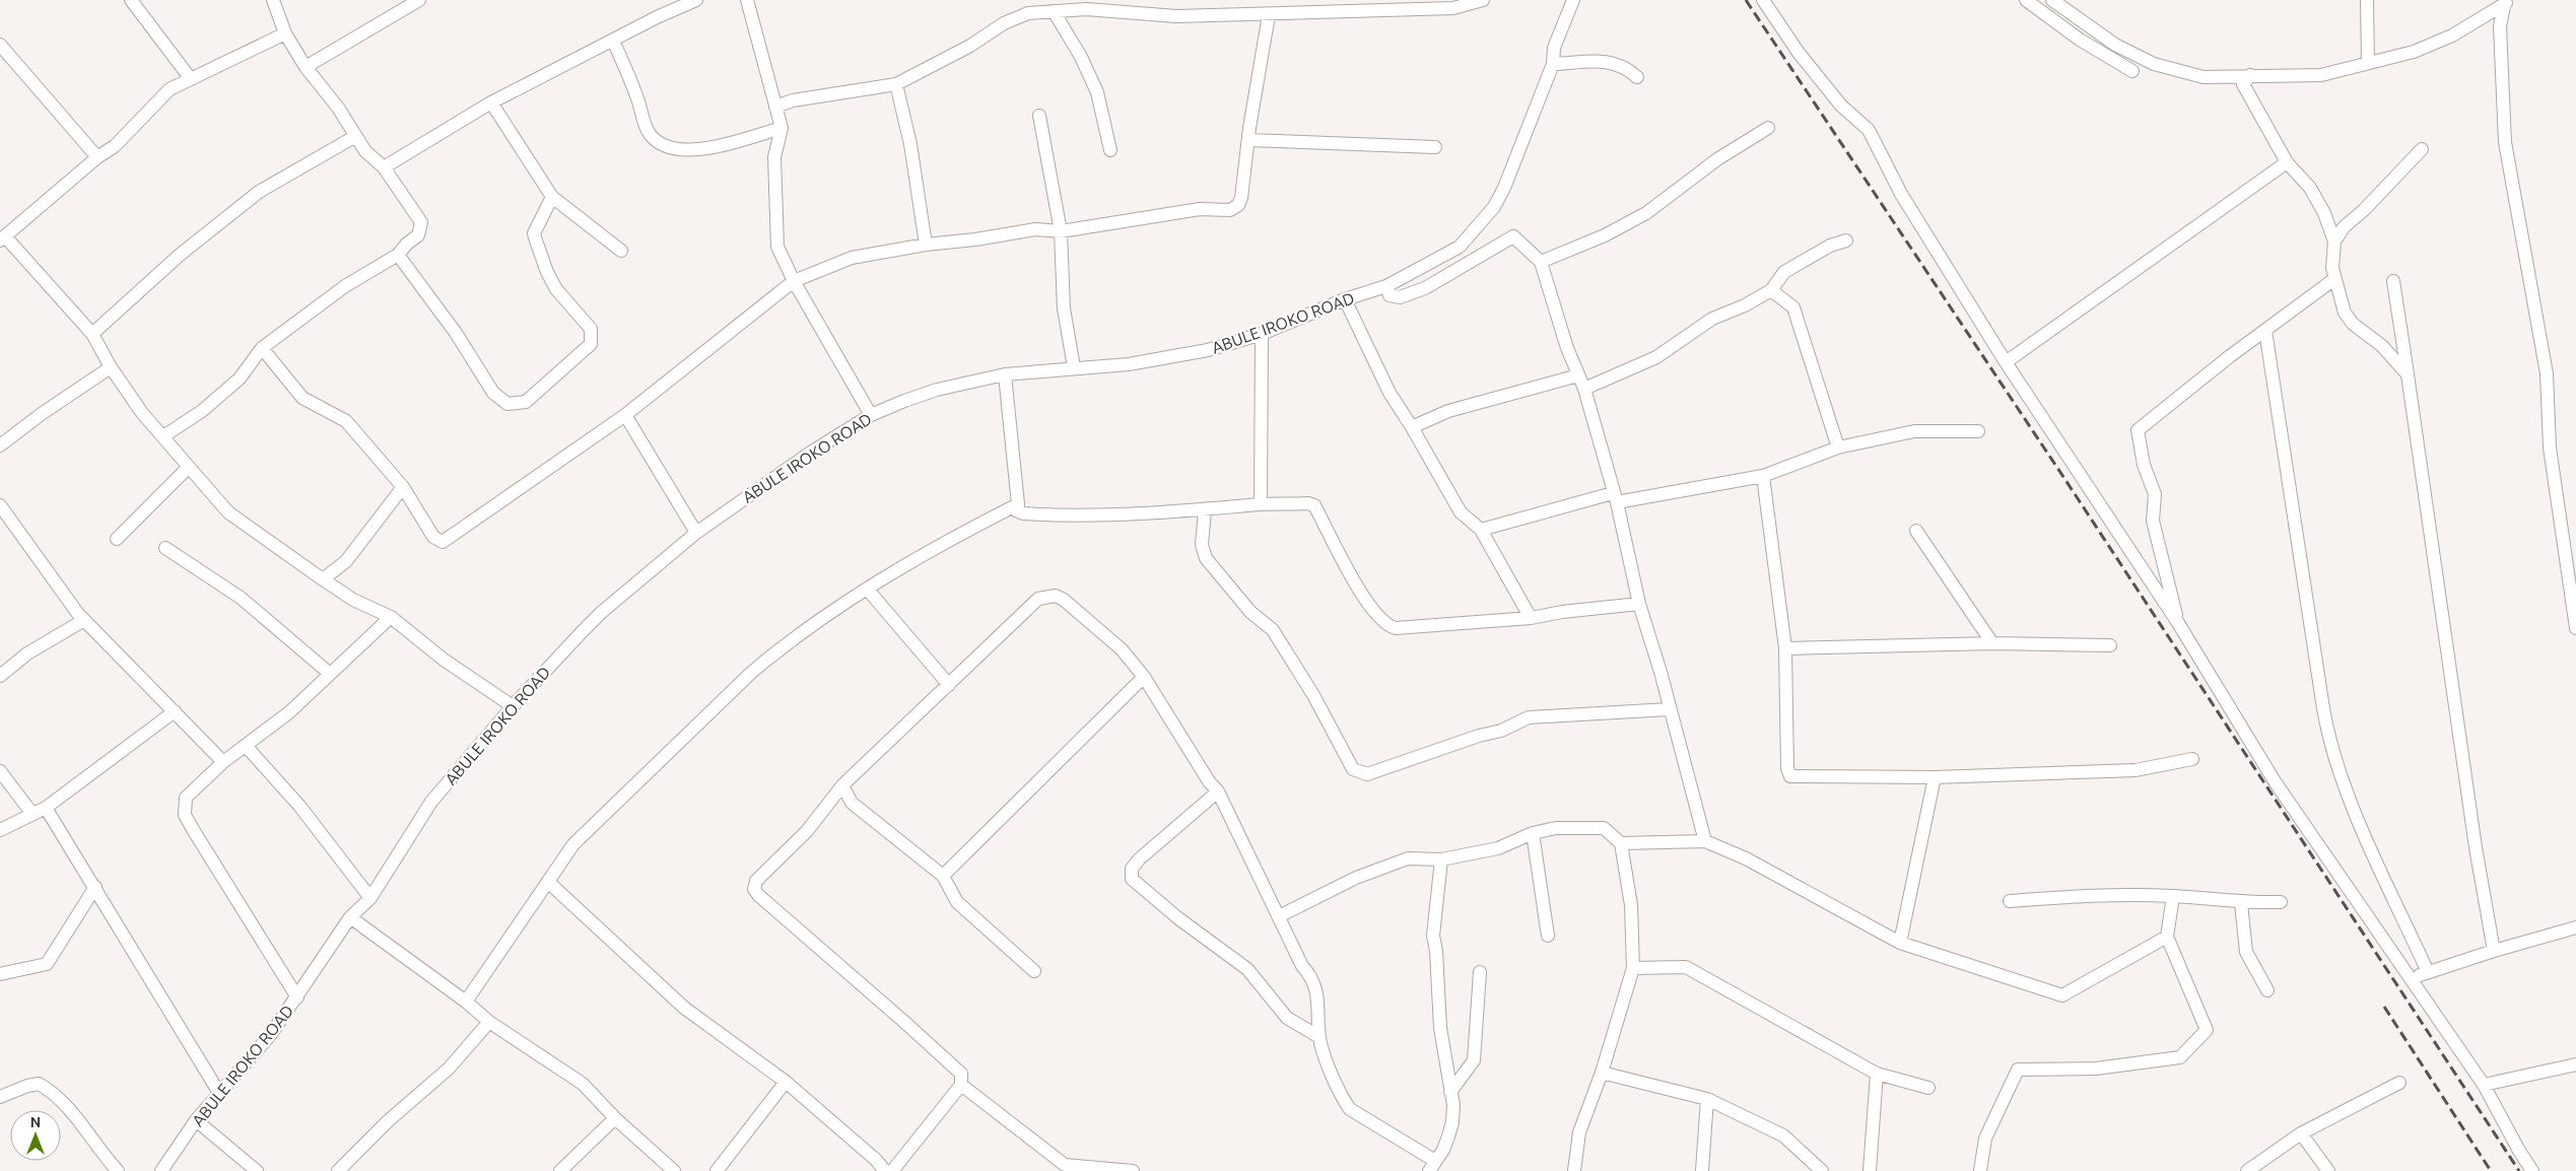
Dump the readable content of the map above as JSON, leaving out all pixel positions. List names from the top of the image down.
{
  "streets": {
    "street": ["ABULE IROKO ROAD"]
  },
  "north": "top"
}
